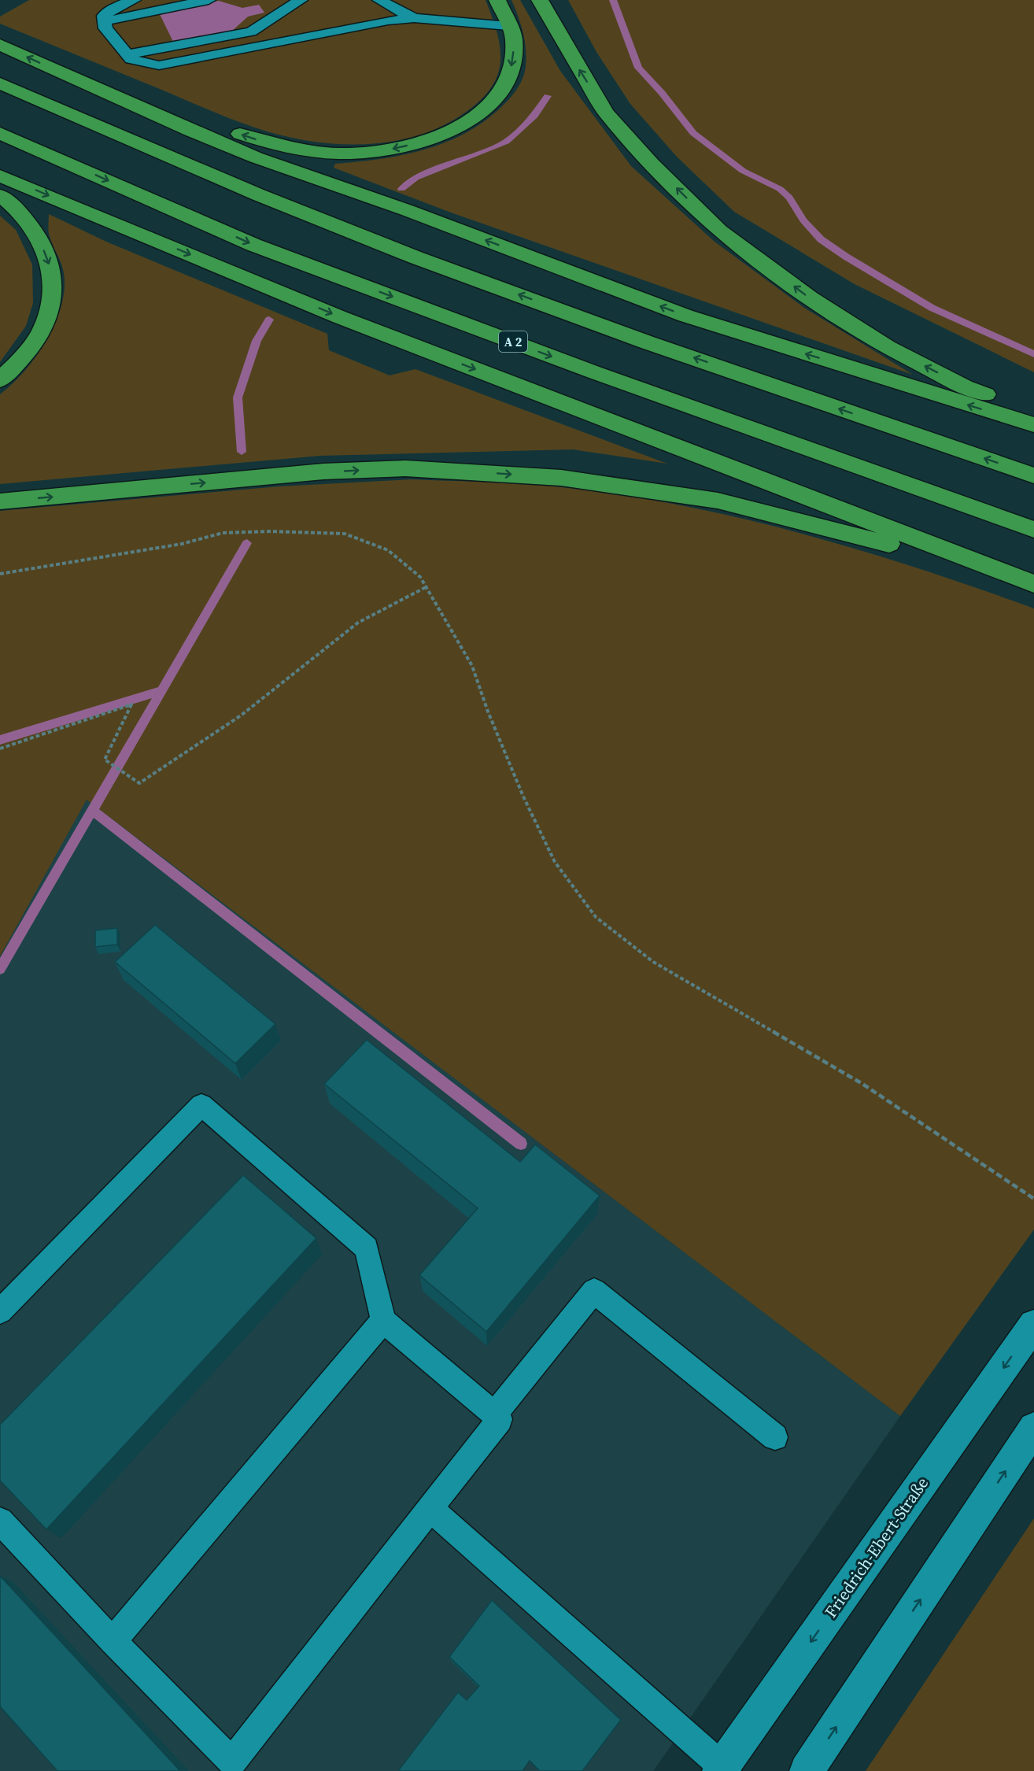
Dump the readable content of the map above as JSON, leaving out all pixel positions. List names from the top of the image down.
{
  "streets": {
    "highway": ["A 2"],
    "main road": ["Friedrich-Ebert-Straße"]
  }
}
